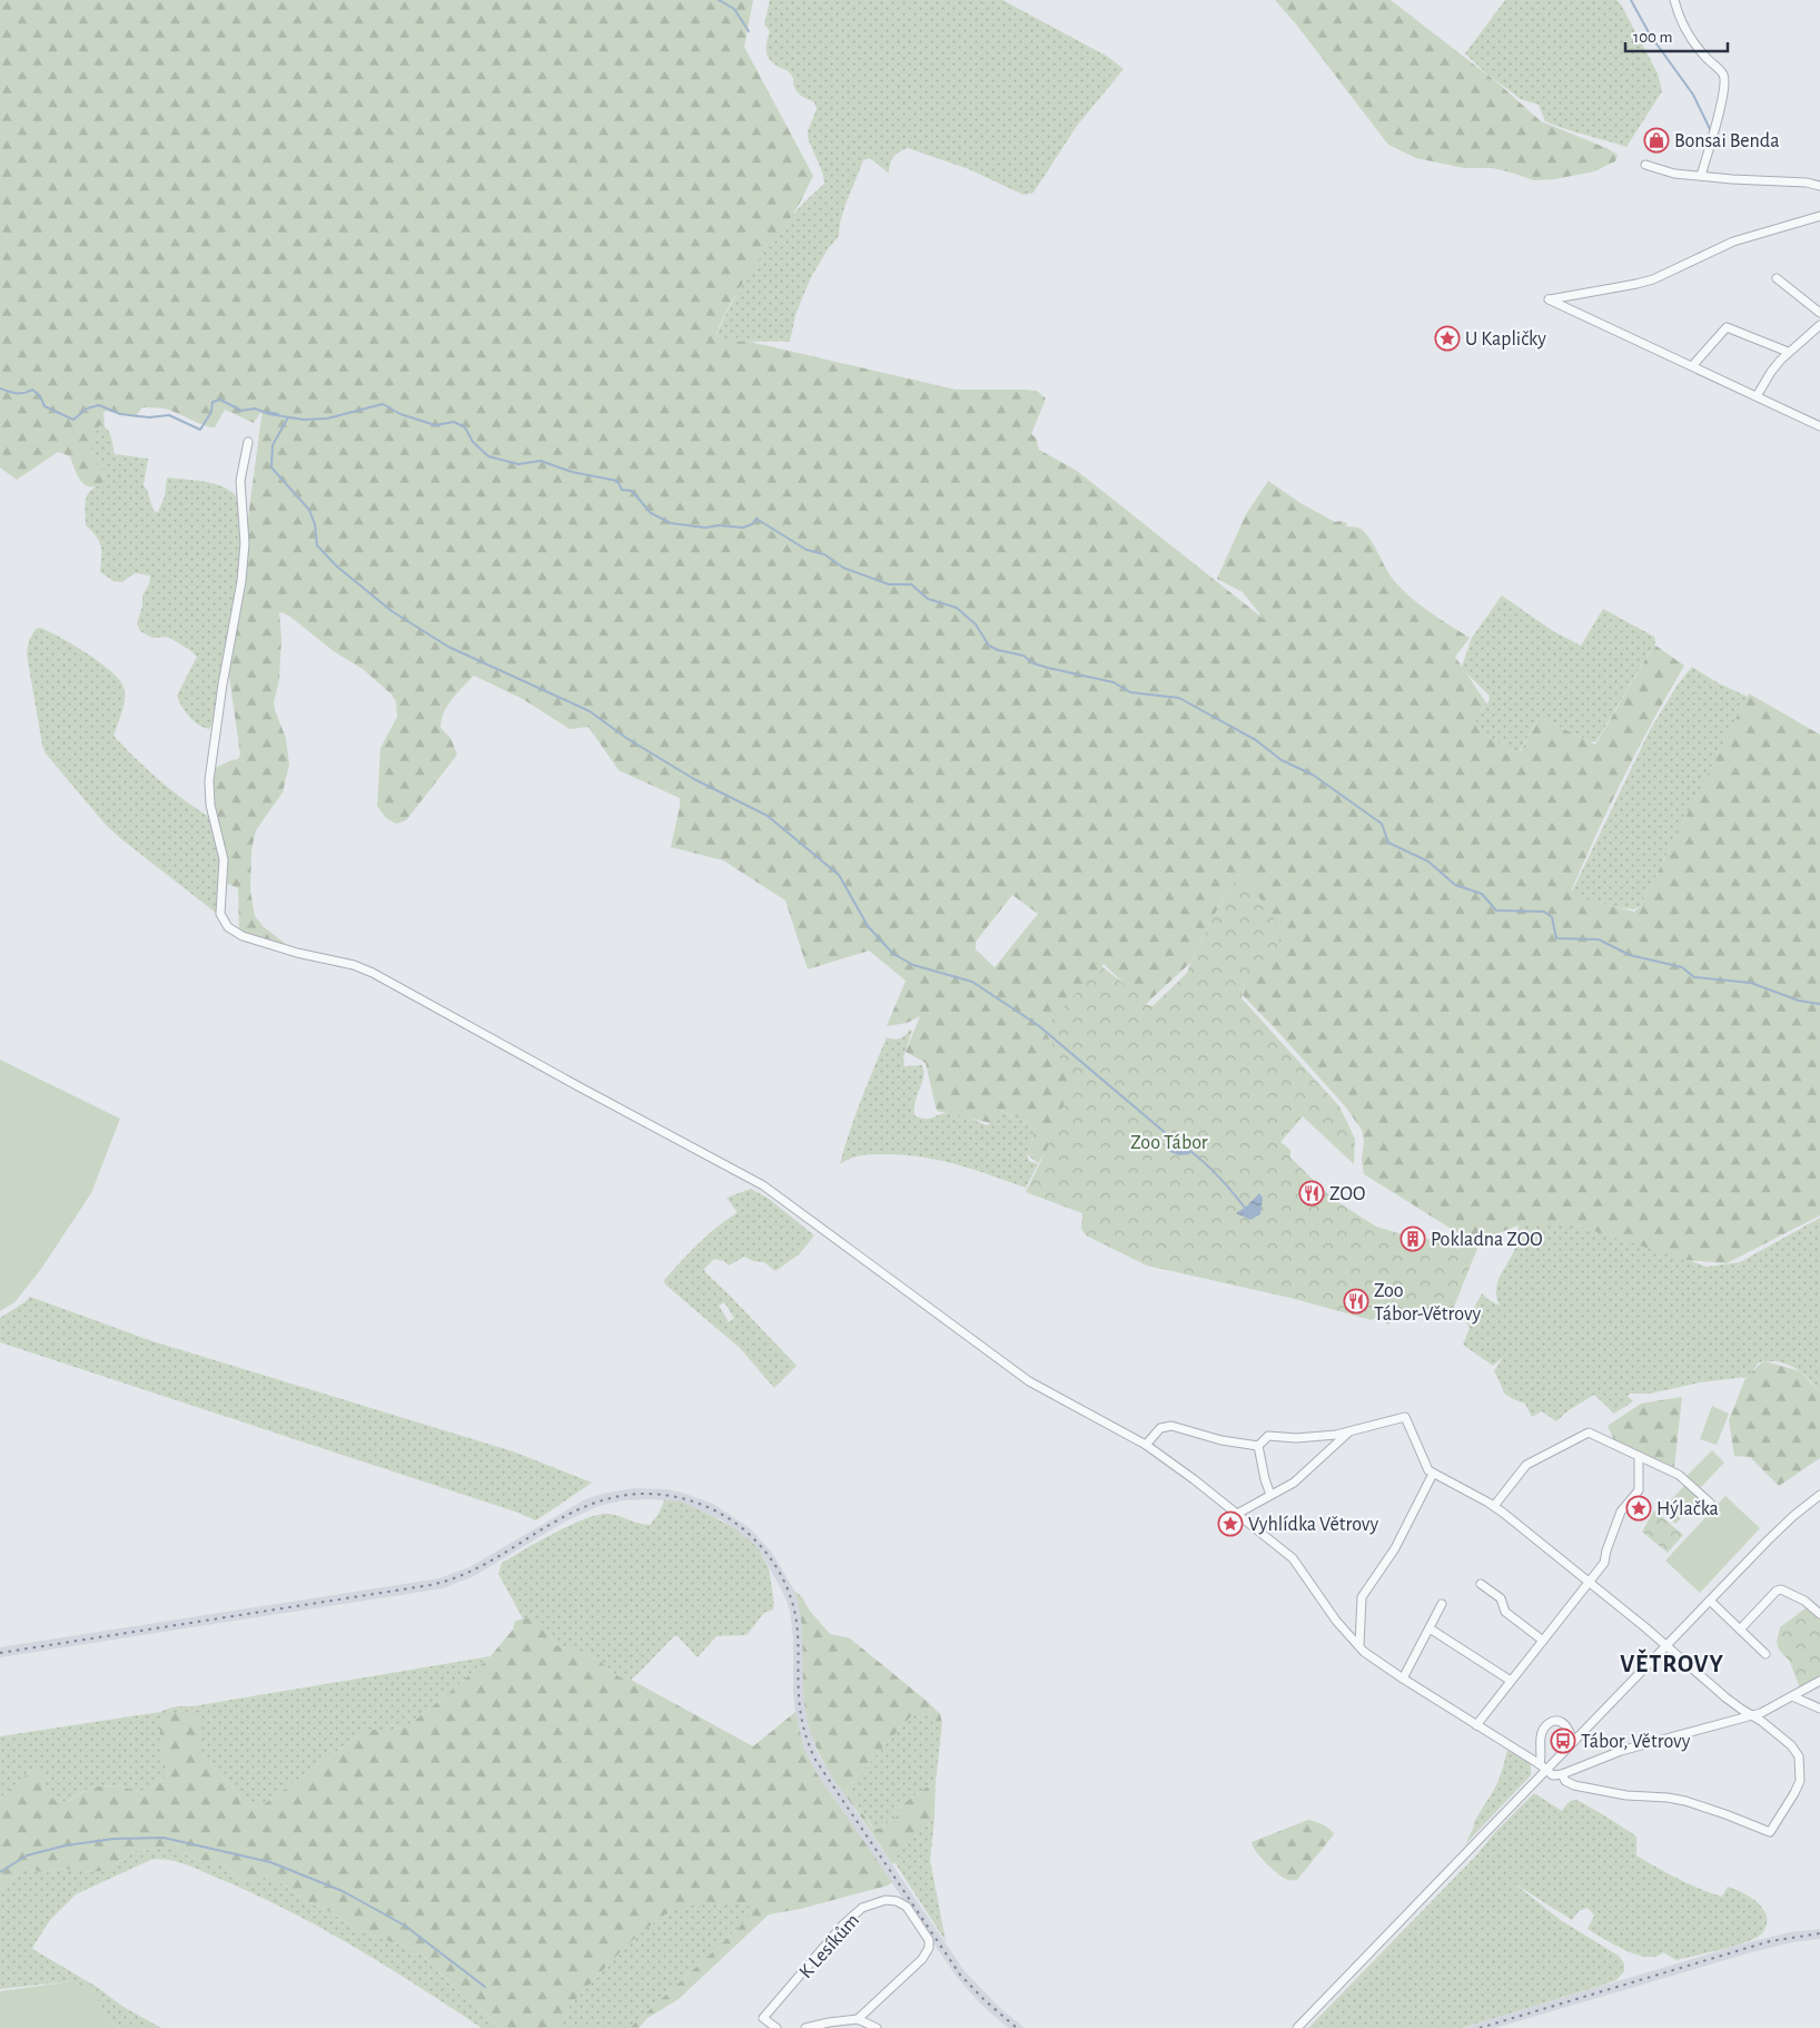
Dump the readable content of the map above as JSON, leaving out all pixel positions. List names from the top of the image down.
{
  "streets": {
    "street": ["K Lesíkům"]
  },
  "districts": ["VĚTROVY"],
  "parks": ["Zoo Tábor"],
  "places": {
    "shop": ["Bonsai Benda"],
    "place": ["U Kapličky", "Hýlačka", "Vyhlídka Větrovy"],
    "restaurant": ["ZOO", "Zoo Tábor-Větrovy"],
    "building": ["Pokladna ZOO"],
    "bus stop": ["Tábor, Větrovy"]
  },
  "scale_bar": "100 m"
}
